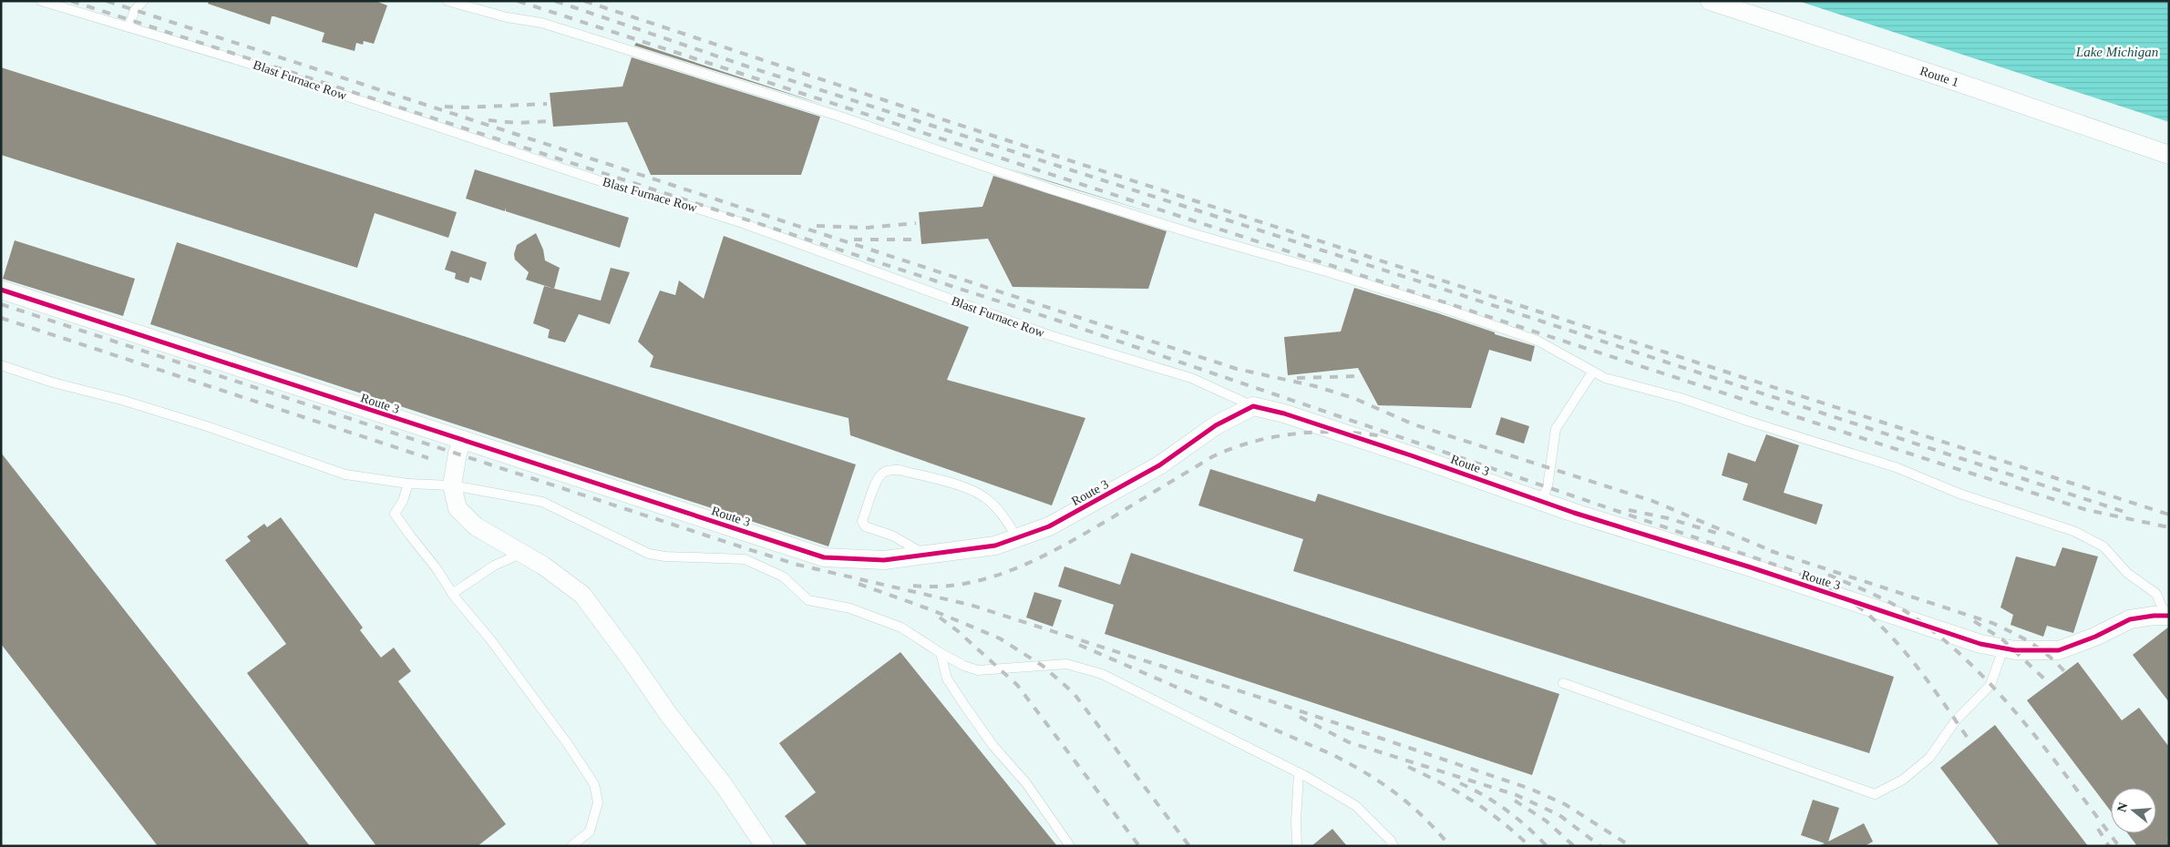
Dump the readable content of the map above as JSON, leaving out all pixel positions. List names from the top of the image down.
{
  "streets": {
    "street": ["Route 1", "Route 3"],
    "lane": ["Blast Furnace Row"]
  },
  "crossings": [
    ["Blast Furnace Row", "Route 3"]
  ],
  "water": ["Lake Michigan"],
  "north": "left"
}
